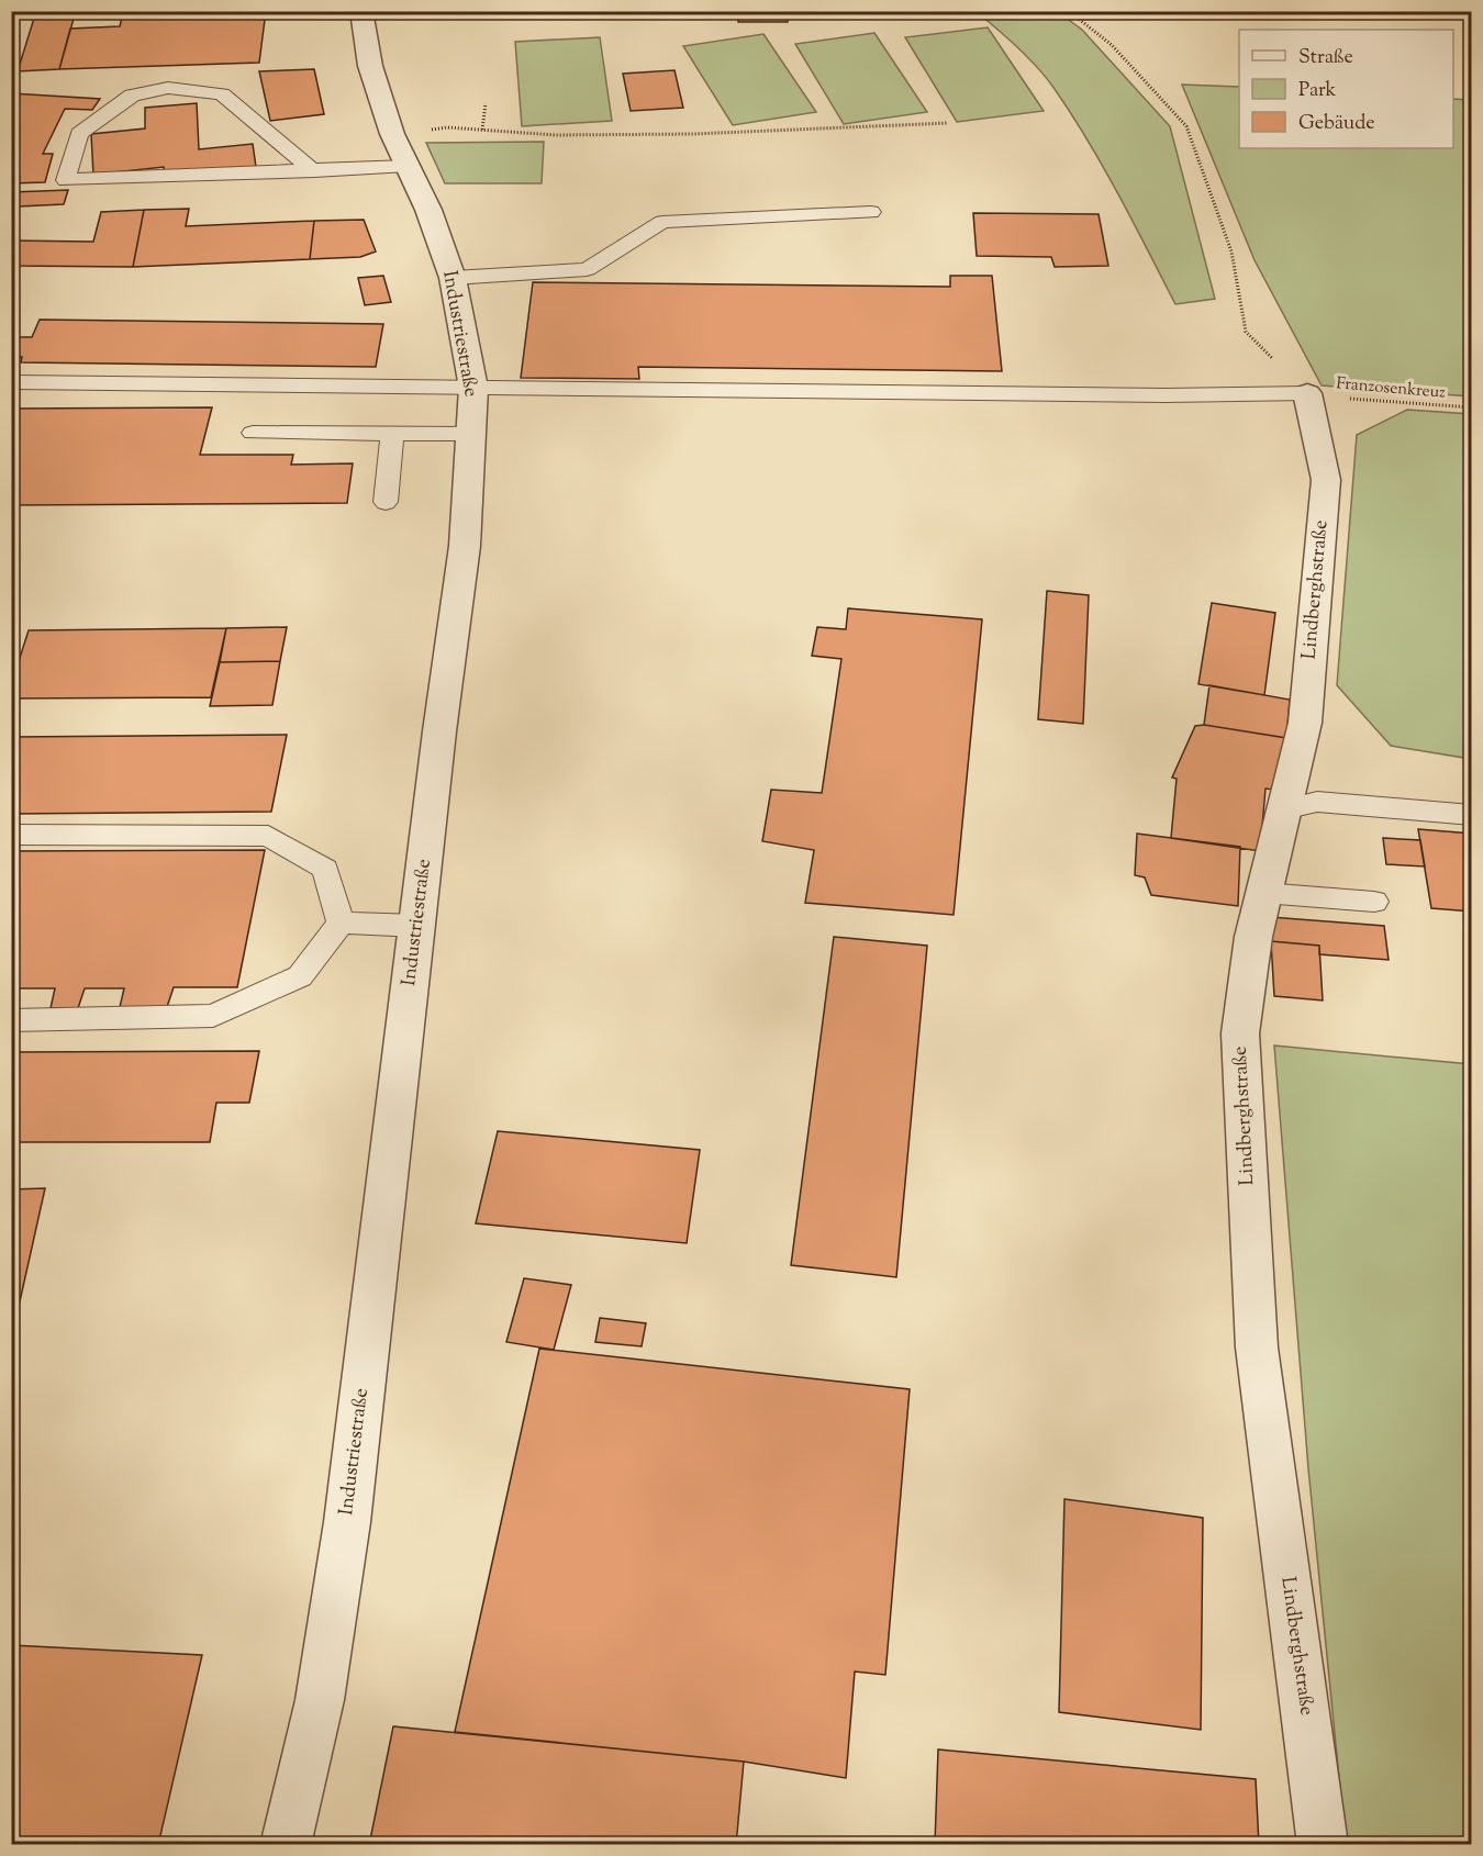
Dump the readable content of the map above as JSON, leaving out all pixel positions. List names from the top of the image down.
{
  "streets": {
    "street": ["Industriestraße", "Lindberghstraße"],
    "path": ["Franzosenkreuz"]
  },
  "crossings": [
    ["Franzosenkreuz", "Lindberghstraße"]
  ],
  "legend": ["Straße", "Park", "Gebäude"]
}
